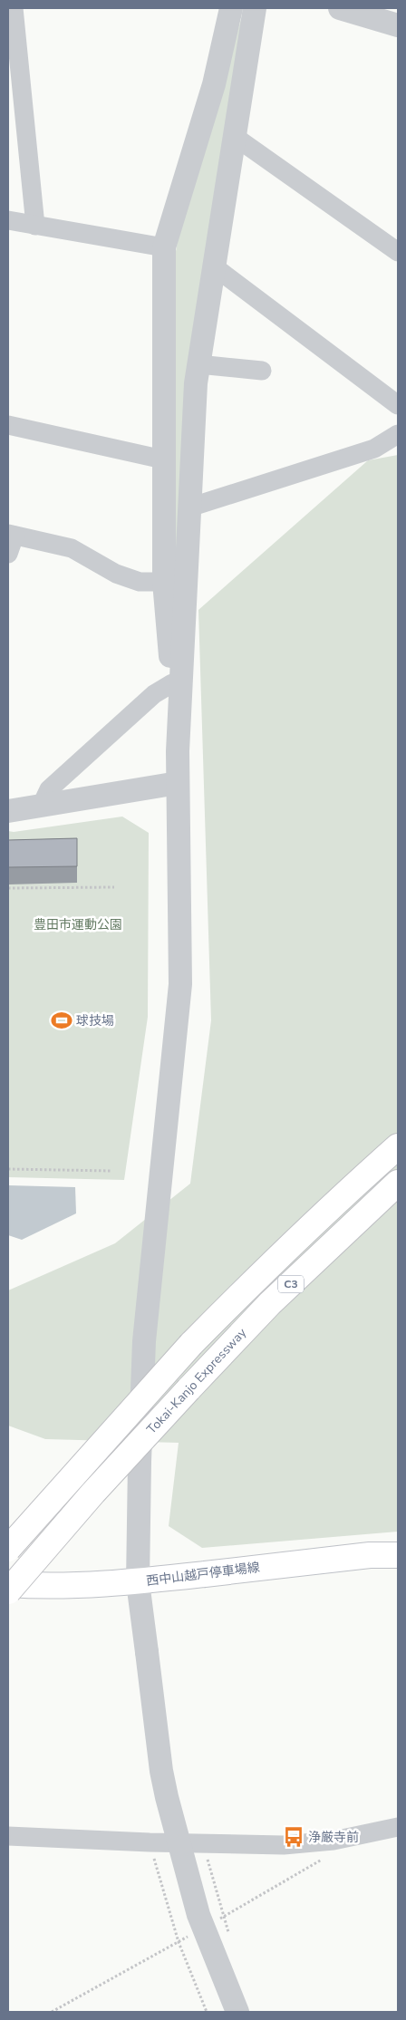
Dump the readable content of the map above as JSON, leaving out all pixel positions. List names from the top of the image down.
{
  "streets": {
    "main road": ["C3", "Tokai-Kanjo Expressway", "西中山越戸停車場線"]
  },
  "parks": ["豊田市運動公園"],
  "places": {
    "sports": ["球技場"],
    "bus stop": ["浄厳寺前"]
  }
}
